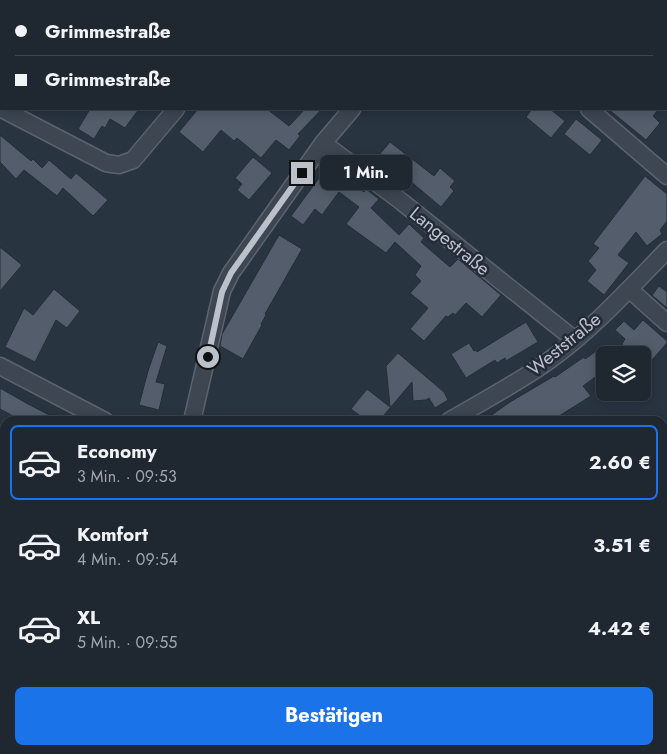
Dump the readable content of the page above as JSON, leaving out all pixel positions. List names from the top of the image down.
{
  "streets": {
    "street": ["Langestraße", "Weststraße"]
  },
  "crossings": [
    ["Langestraße", "Weststraße"]
  ],
  "page": {
    "banner": ["Grimmestraße", "Grimmestraße"],
    "bubble": "1 Min.",
    "list": [
      {
        "name": "Economy",
        "note": "3 Min. · 09:53",
        "value": "2.60 €"
      },
      {
        "name": "Komfort",
        "note": "4 Min. · 09:54",
        "value": "3.51 €"
      },
      {
        "name": "XL",
        "note": "5 Min. · 09:55",
        "value": "4.42 €"
      }
    ],
    "buttons": "Bestätigen"
  }
}
